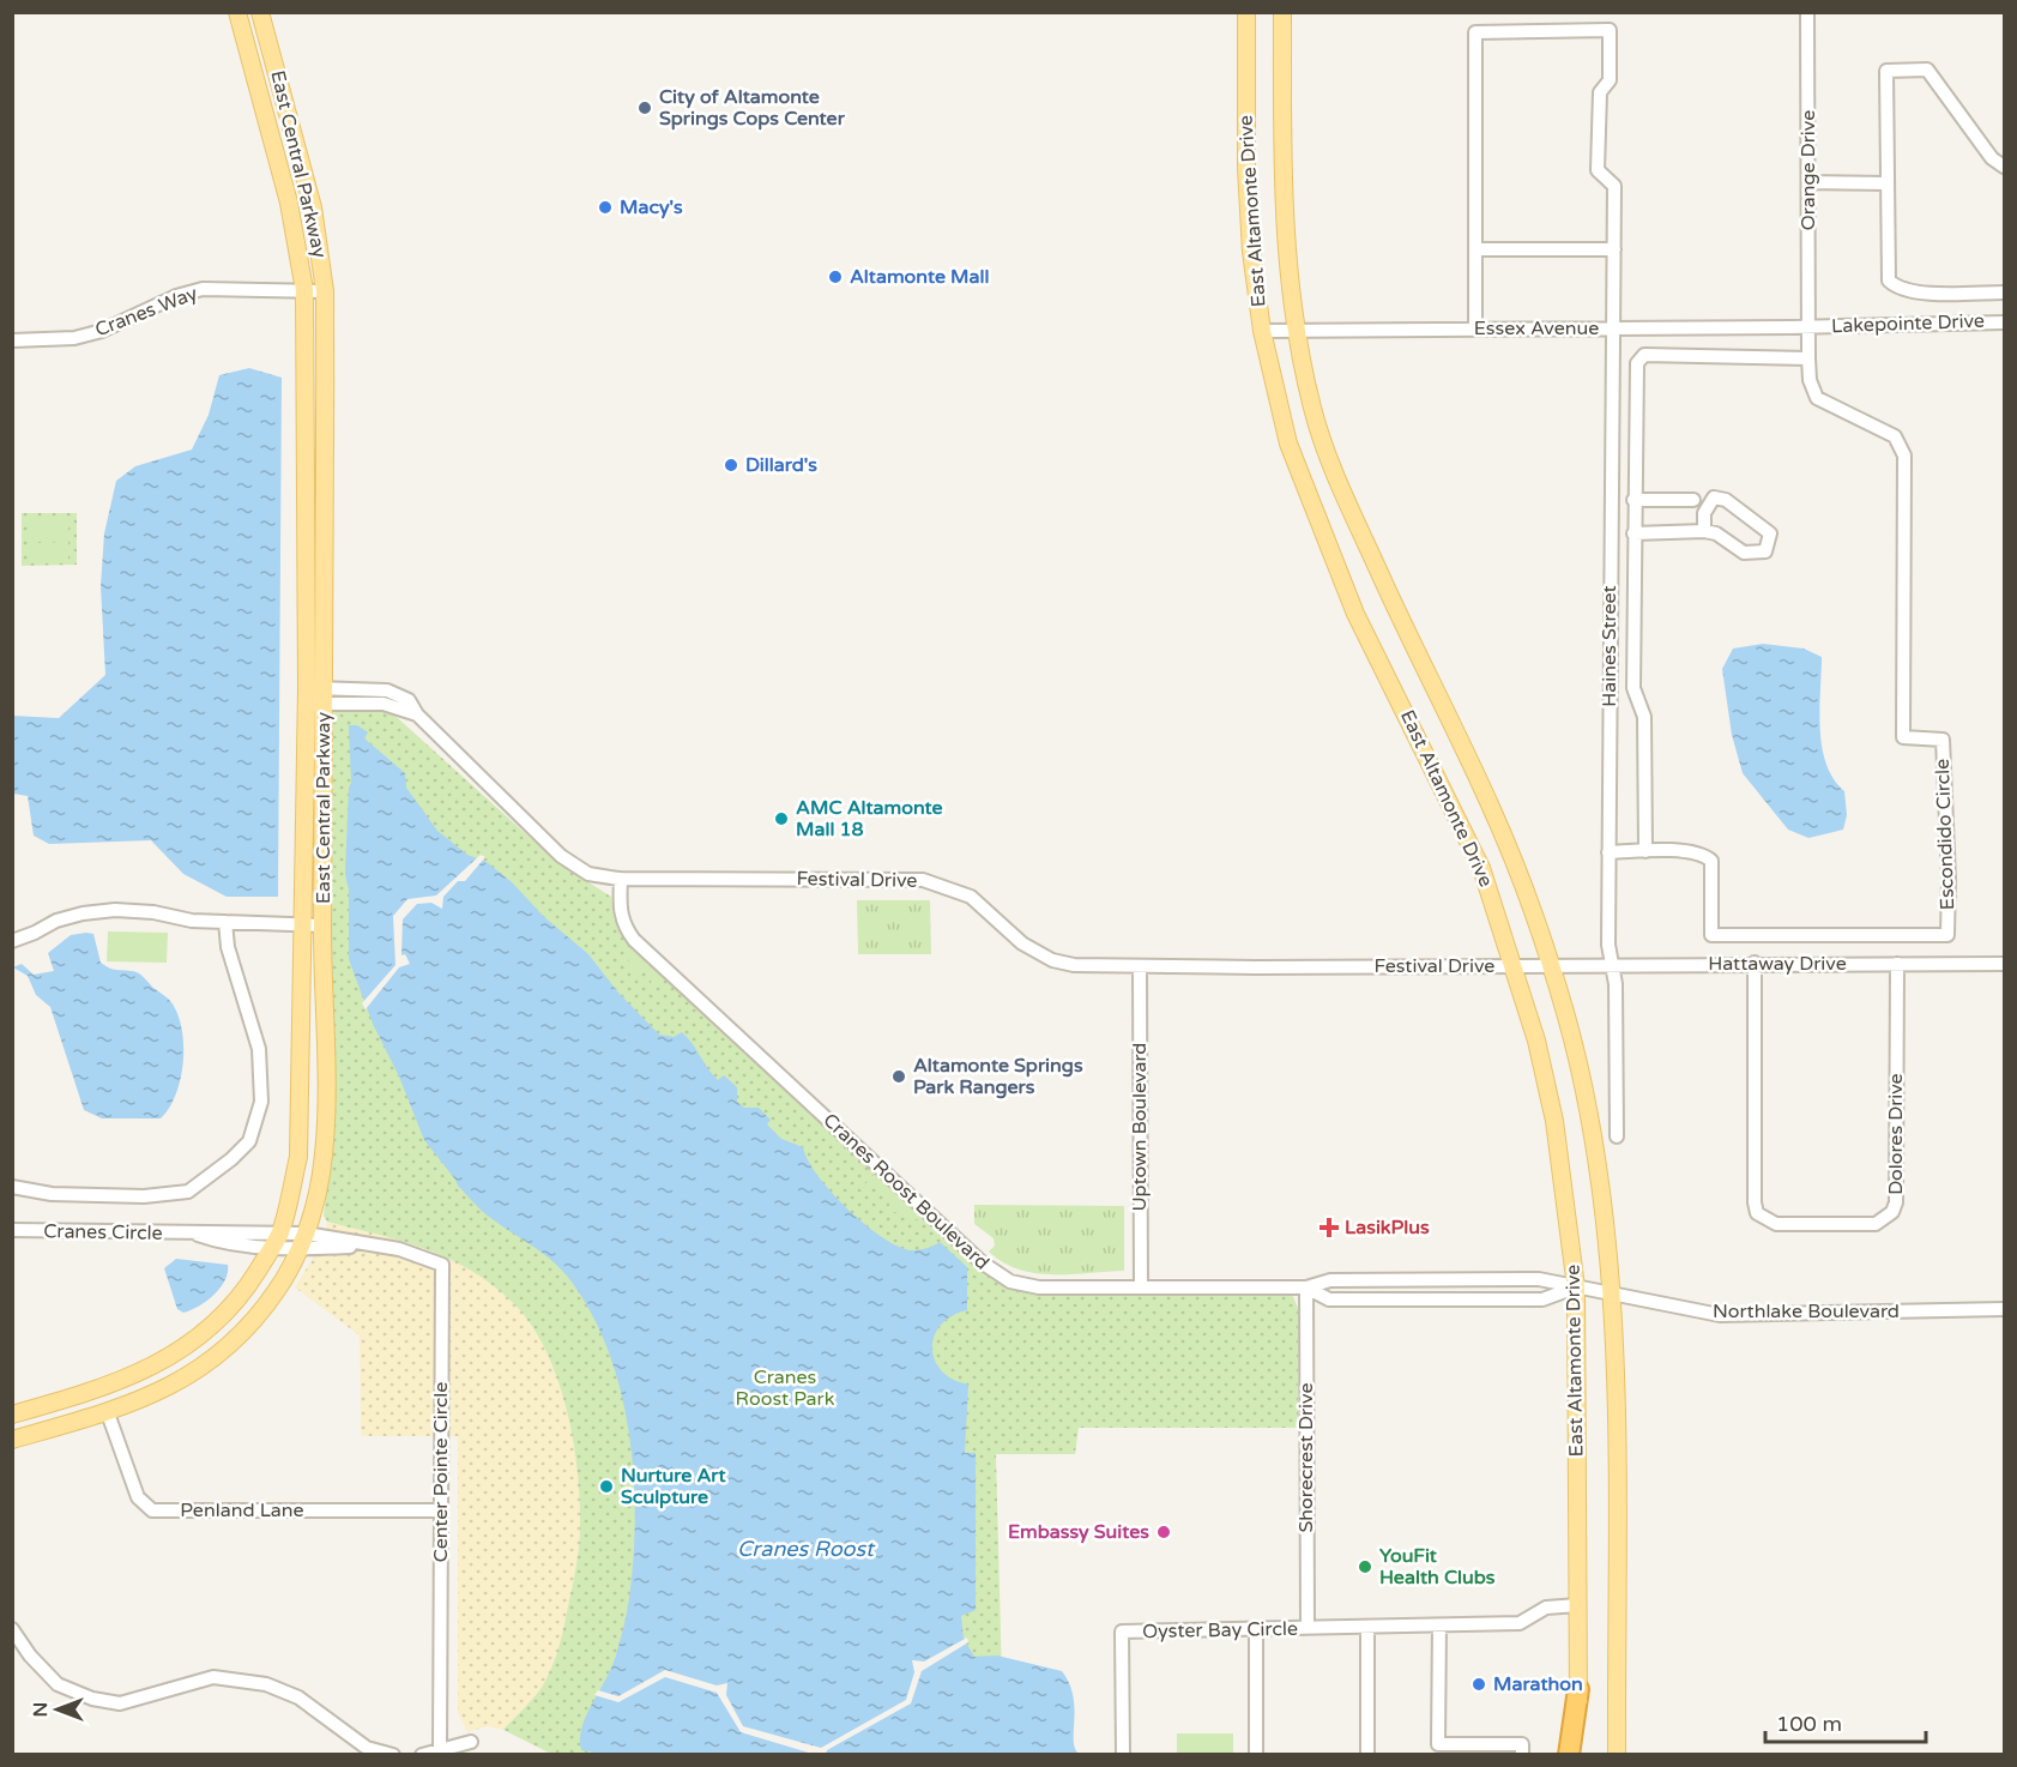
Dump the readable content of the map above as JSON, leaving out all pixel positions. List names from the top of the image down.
{
  "streets": {
    "main road": ["East Central Parkway", "East Altamonte Drive"],
    "street": [
      "Orange Drive",
      "Cranes Way",
      "Lakepointe Drive",
      "Essex Avenue",
      "Haines Street",
      "Escondido Circle",
      "Festival Drive",
      "Hattaway Drive",
      "Uptown Boulevard",
      "Dolores Drive",
      "Cranes Roost Boulevard",
      "Cranes Circle",
      "Northlake Boulevard",
      "Shorecrest Drive",
      "Center Pointe Circle",
      "Penland Lane",
      "Oyster Bay Circle"
    ]
  },
  "crossings": [
    ["East Central Parkway", "Cranes Way"],
    ["East Central Parkway", "Festival Drive"],
    ["East Central Parkway", "Cranes Circle"],
    ["East Central Parkway", "Center Pointe Circle"],
    ["East Central Parkway", "Penland Lane"],
    ["Orange Drive", "Lakepointe Drive"],
    ["Orange Drive", "Essex Avenue"],
    ["Orange Drive", "Escondido Circle"],
    ["East Altamonte Drive", "Essex Avenue"],
    ["East Altamonte Drive", "Festival Drive"],
    ["East Altamonte Drive", "Hattaway Drive"],
    ["East Altamonte Drive", "Cranes Roost Boulevard"],
    ["East Altamonte Drive", "Northlake Boulevard"],
    ["East Altamonte Drive", "Oyster Bay Circle"],
    ["Lakepointe Drive", "Essex Avenue"],
    ["Lakepointe Drive", "Escondido Circle"],
    ["Essex Avenue", "Haines Street"],
    ["Essex Avenue", "Escondido Circle"],
    ["Haines Street", "Escondido Circle"],
    ["Haines Street", "Hattaway Drive"],
    ["Festival Drive", "Hattaway Drive"],
    ["Festival Drive", "Uptown Boulevard"],
    ["Festival Drive", "Cranes Roost Boulevard"],
    ["Hattaway Drive", "Dolores Drive"],
    ["Uptown Boulevard", "Cranes Roost Boulevard"],
    ["Cranes Roost Boulevard", "Northlake Boulevard"],
    ["Cranes Roost Boulevard", "Shorecrest Drive"],
    ["Cranes Circle", "Center Pointe Circle"],
    ["Shorecrest Drive", "Oyster Bay Circle"],
    ["Center Pointe Circle", "Penland Lane"]
  ],
  "water": ["Cranes Roost"],
  "parks": ["Cranes Roost Park"],
  "places": {
    "other": [
      "City of Altamonte Springs Cops Center",
      "Macy's",
      "Altamonte Mall",
      "Dillard's",
      "AMC Altamonte Mall 18",
      "Altamonte Springs Park Rangers",
      "Nurture Art Sculpture",
      "Embassy Suites",
      "YouFit Health Clubs",
      "Marathon"
    ],
    "health": ["LasikPlus"]
  },
  "scale_bar": "100 m",
  "north": "left"
}
